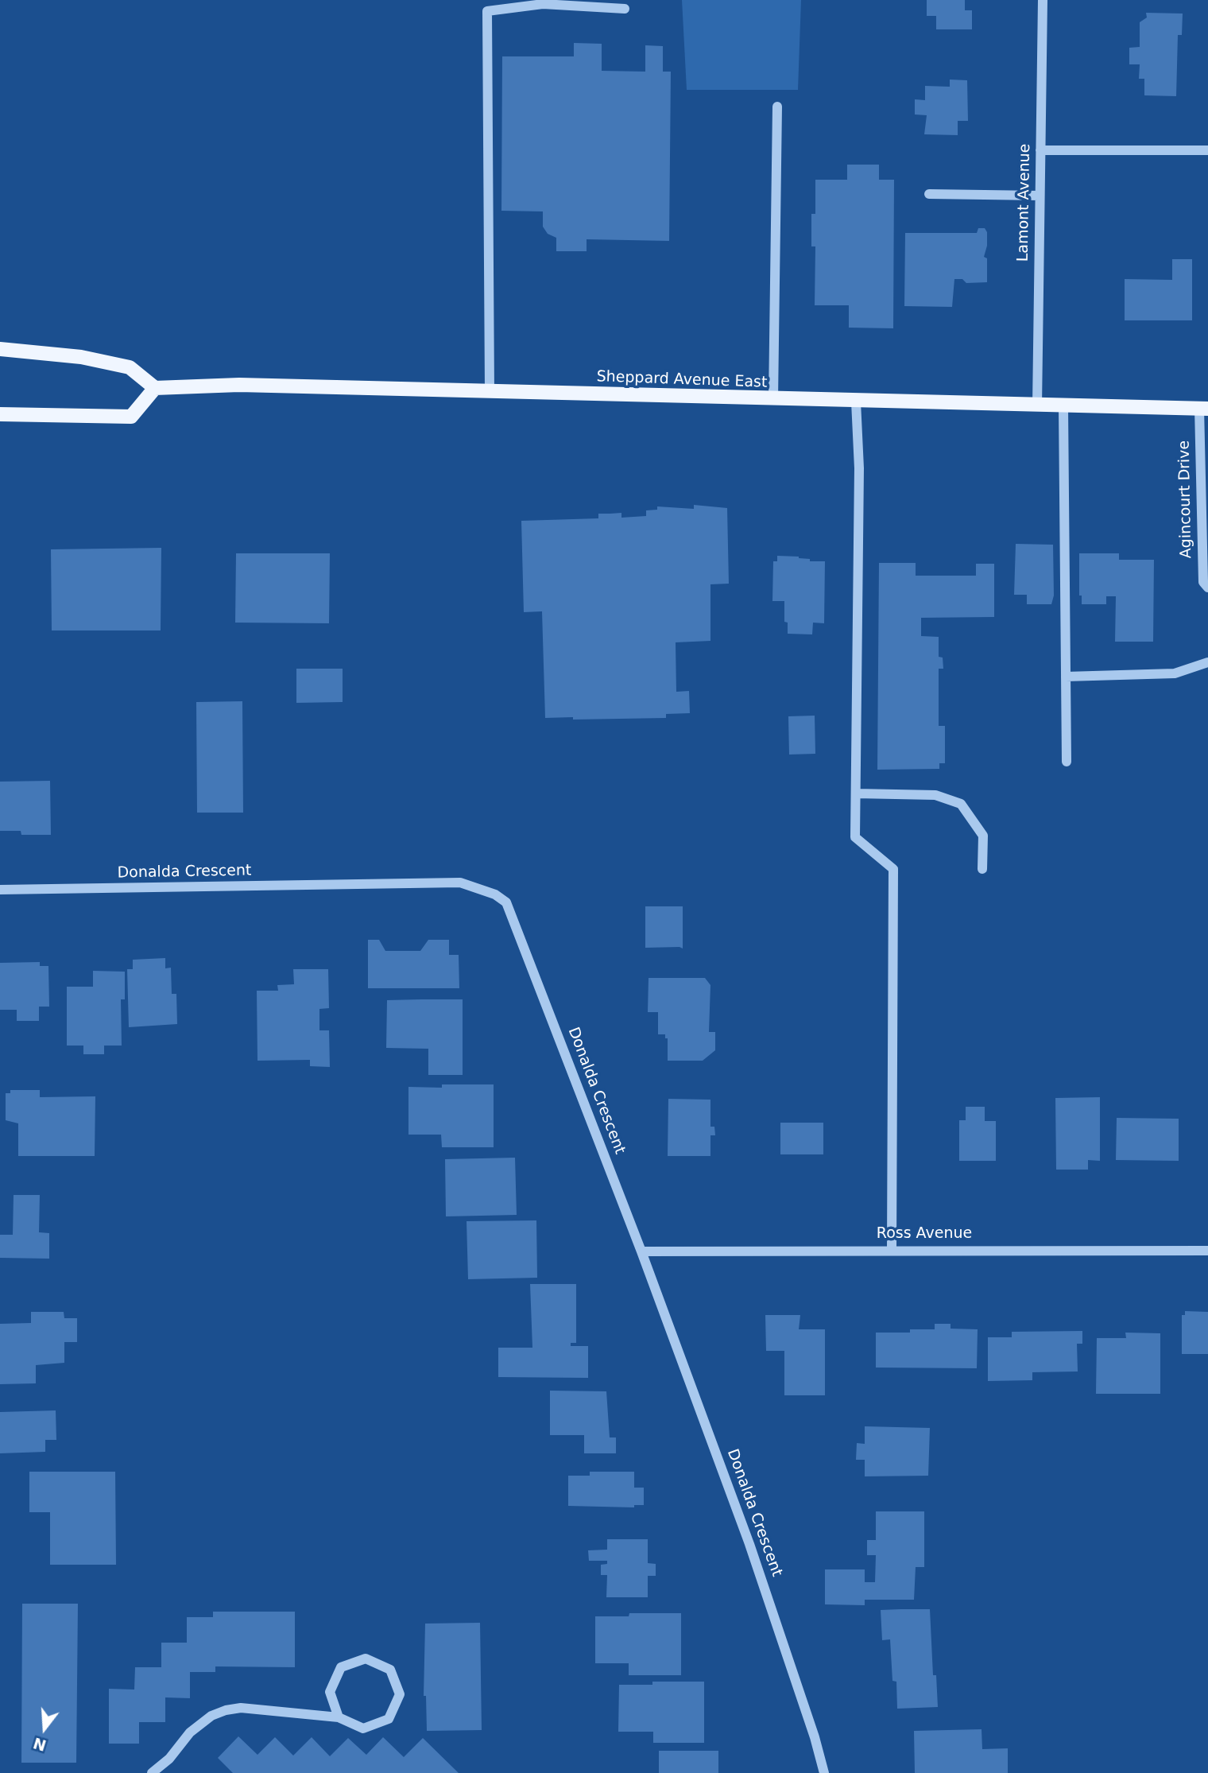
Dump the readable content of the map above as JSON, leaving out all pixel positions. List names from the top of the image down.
{
  "streets": {
    "main road": ["Sheppard Avenue East"],
    "street": [
      "Lamont Avenue",
      "Agincourt Drive",
      "Donalda Crescent",
      "Ross Avenue"
    ]
  },
  "crossings": [
    ["Lamont Avenue", "Sheppard Avenue East"],
    ["Sheppard Avenue East", "Agincourt Drive"],
    ["Donalda Crescent", "Ross Avenue"]
  ],
  "north": "bottom"
}
